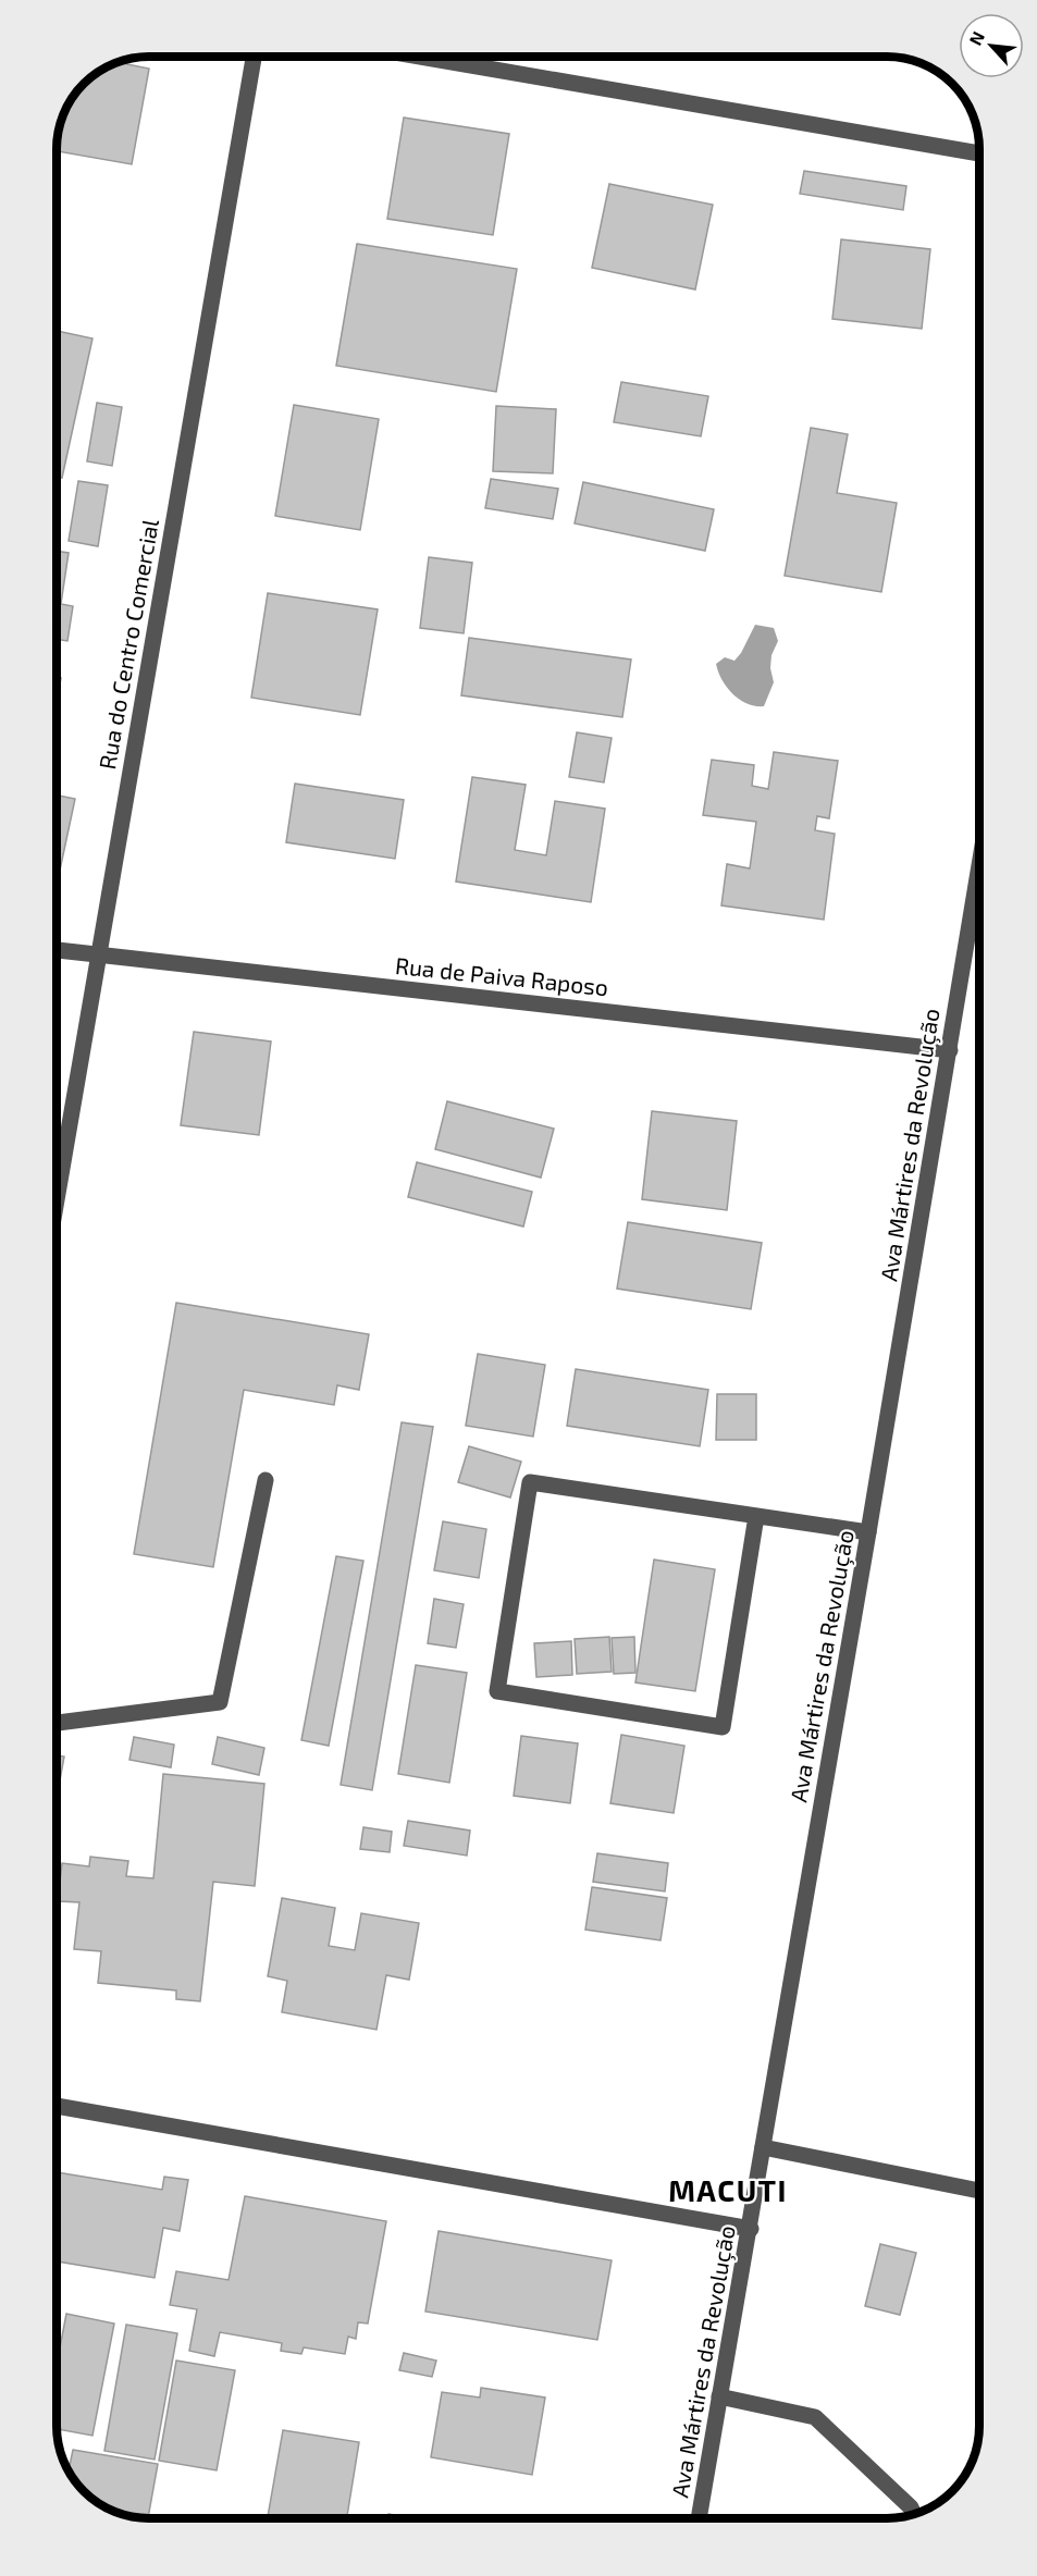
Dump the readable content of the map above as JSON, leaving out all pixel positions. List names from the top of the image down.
{
  "streets": {
    "street": ["Rua do Centro Comercial", "Rua de Paiva Raposo", "Ava Mártires da Revolução"]
  },
  "crossings": [
    ["Rua do Centro Comercial", "Rua de Paiva Raposo"],
    ["Rua de Paiva Raposo", "Ava Mártires da Revolução"]
  ],
  "districts": ["MACUTI"],
  "north": "top left"
}
